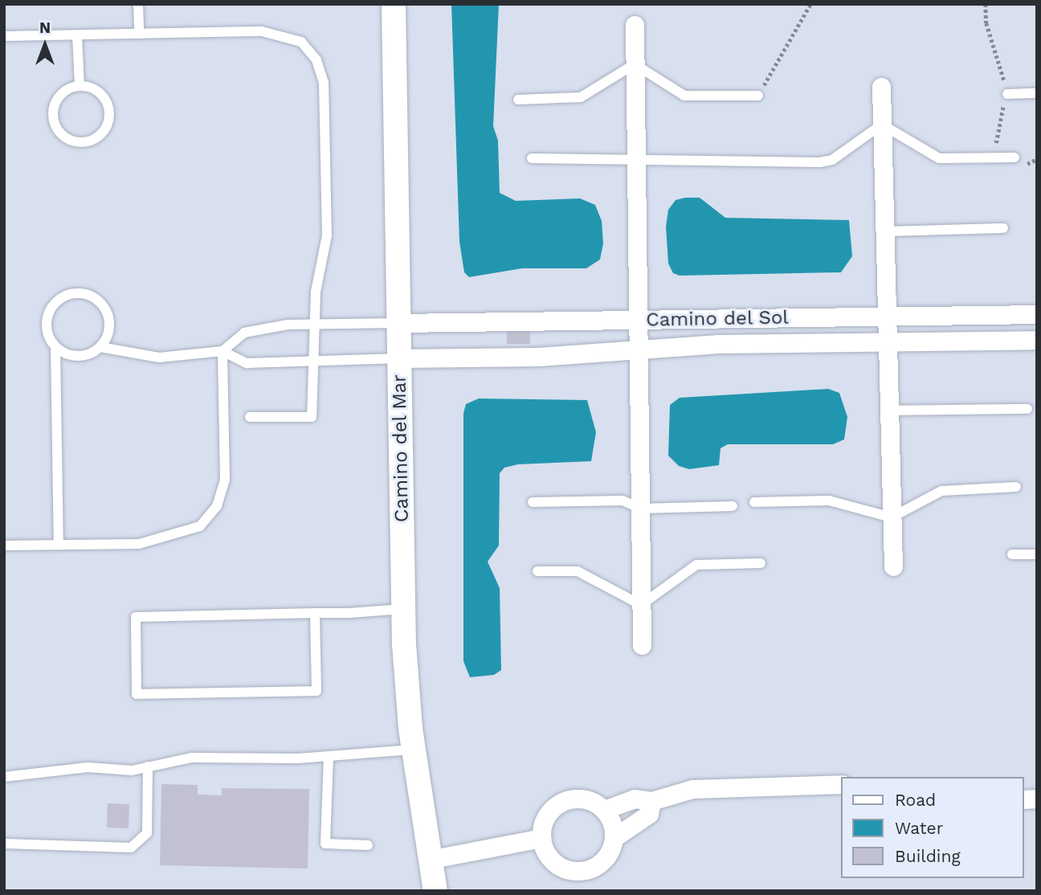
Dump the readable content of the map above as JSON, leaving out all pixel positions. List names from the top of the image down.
{
  "streets": {
    "street": ["Camino del Sol", "Camino del Mar"]
  },
  "crossings": [
    ["Camino del Sol", "Camino del Mar"]
  ],
  "legend": ["Road", "Water", "Building"],
  "north": "top"
}
